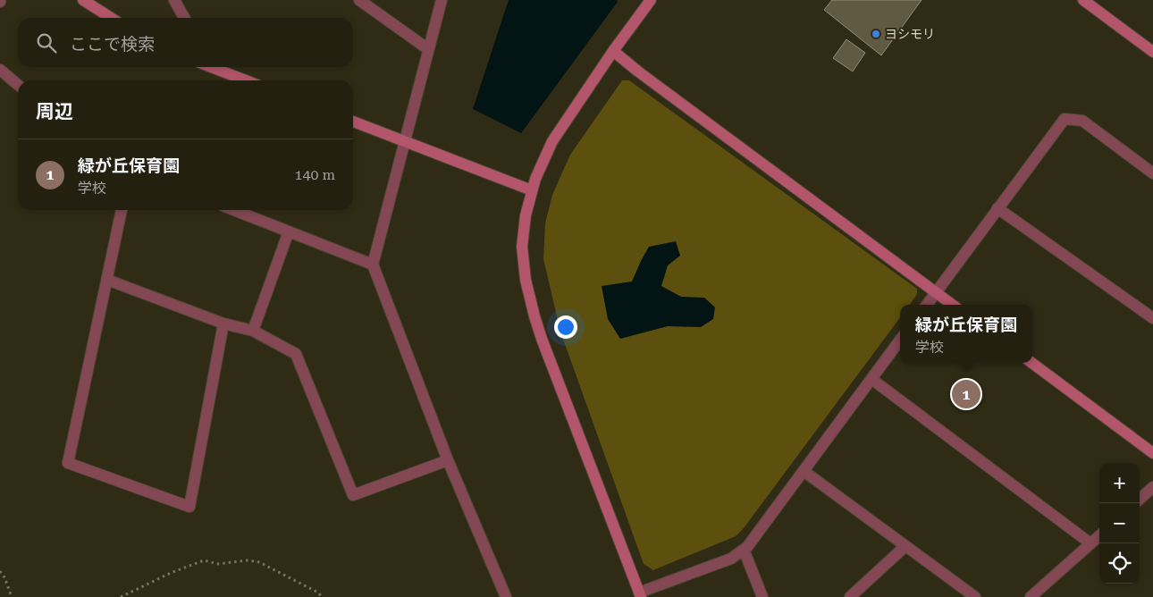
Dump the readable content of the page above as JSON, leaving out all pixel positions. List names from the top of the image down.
{
  "places": ["ヨシモリ"],
  "page": {
    "search": "ここで検索",
    "heading": "周辺",
    "list": [
      {
        "mark": "1",
        "name": "緑が丘保育園",
        "note": "学校",
        "value": "140 m"
      }
    ],
    "popup": ["緑が丘保育園", "学校"],
    "pins": "1",
    "map_buttons": ["+", "−"]
  }
}
